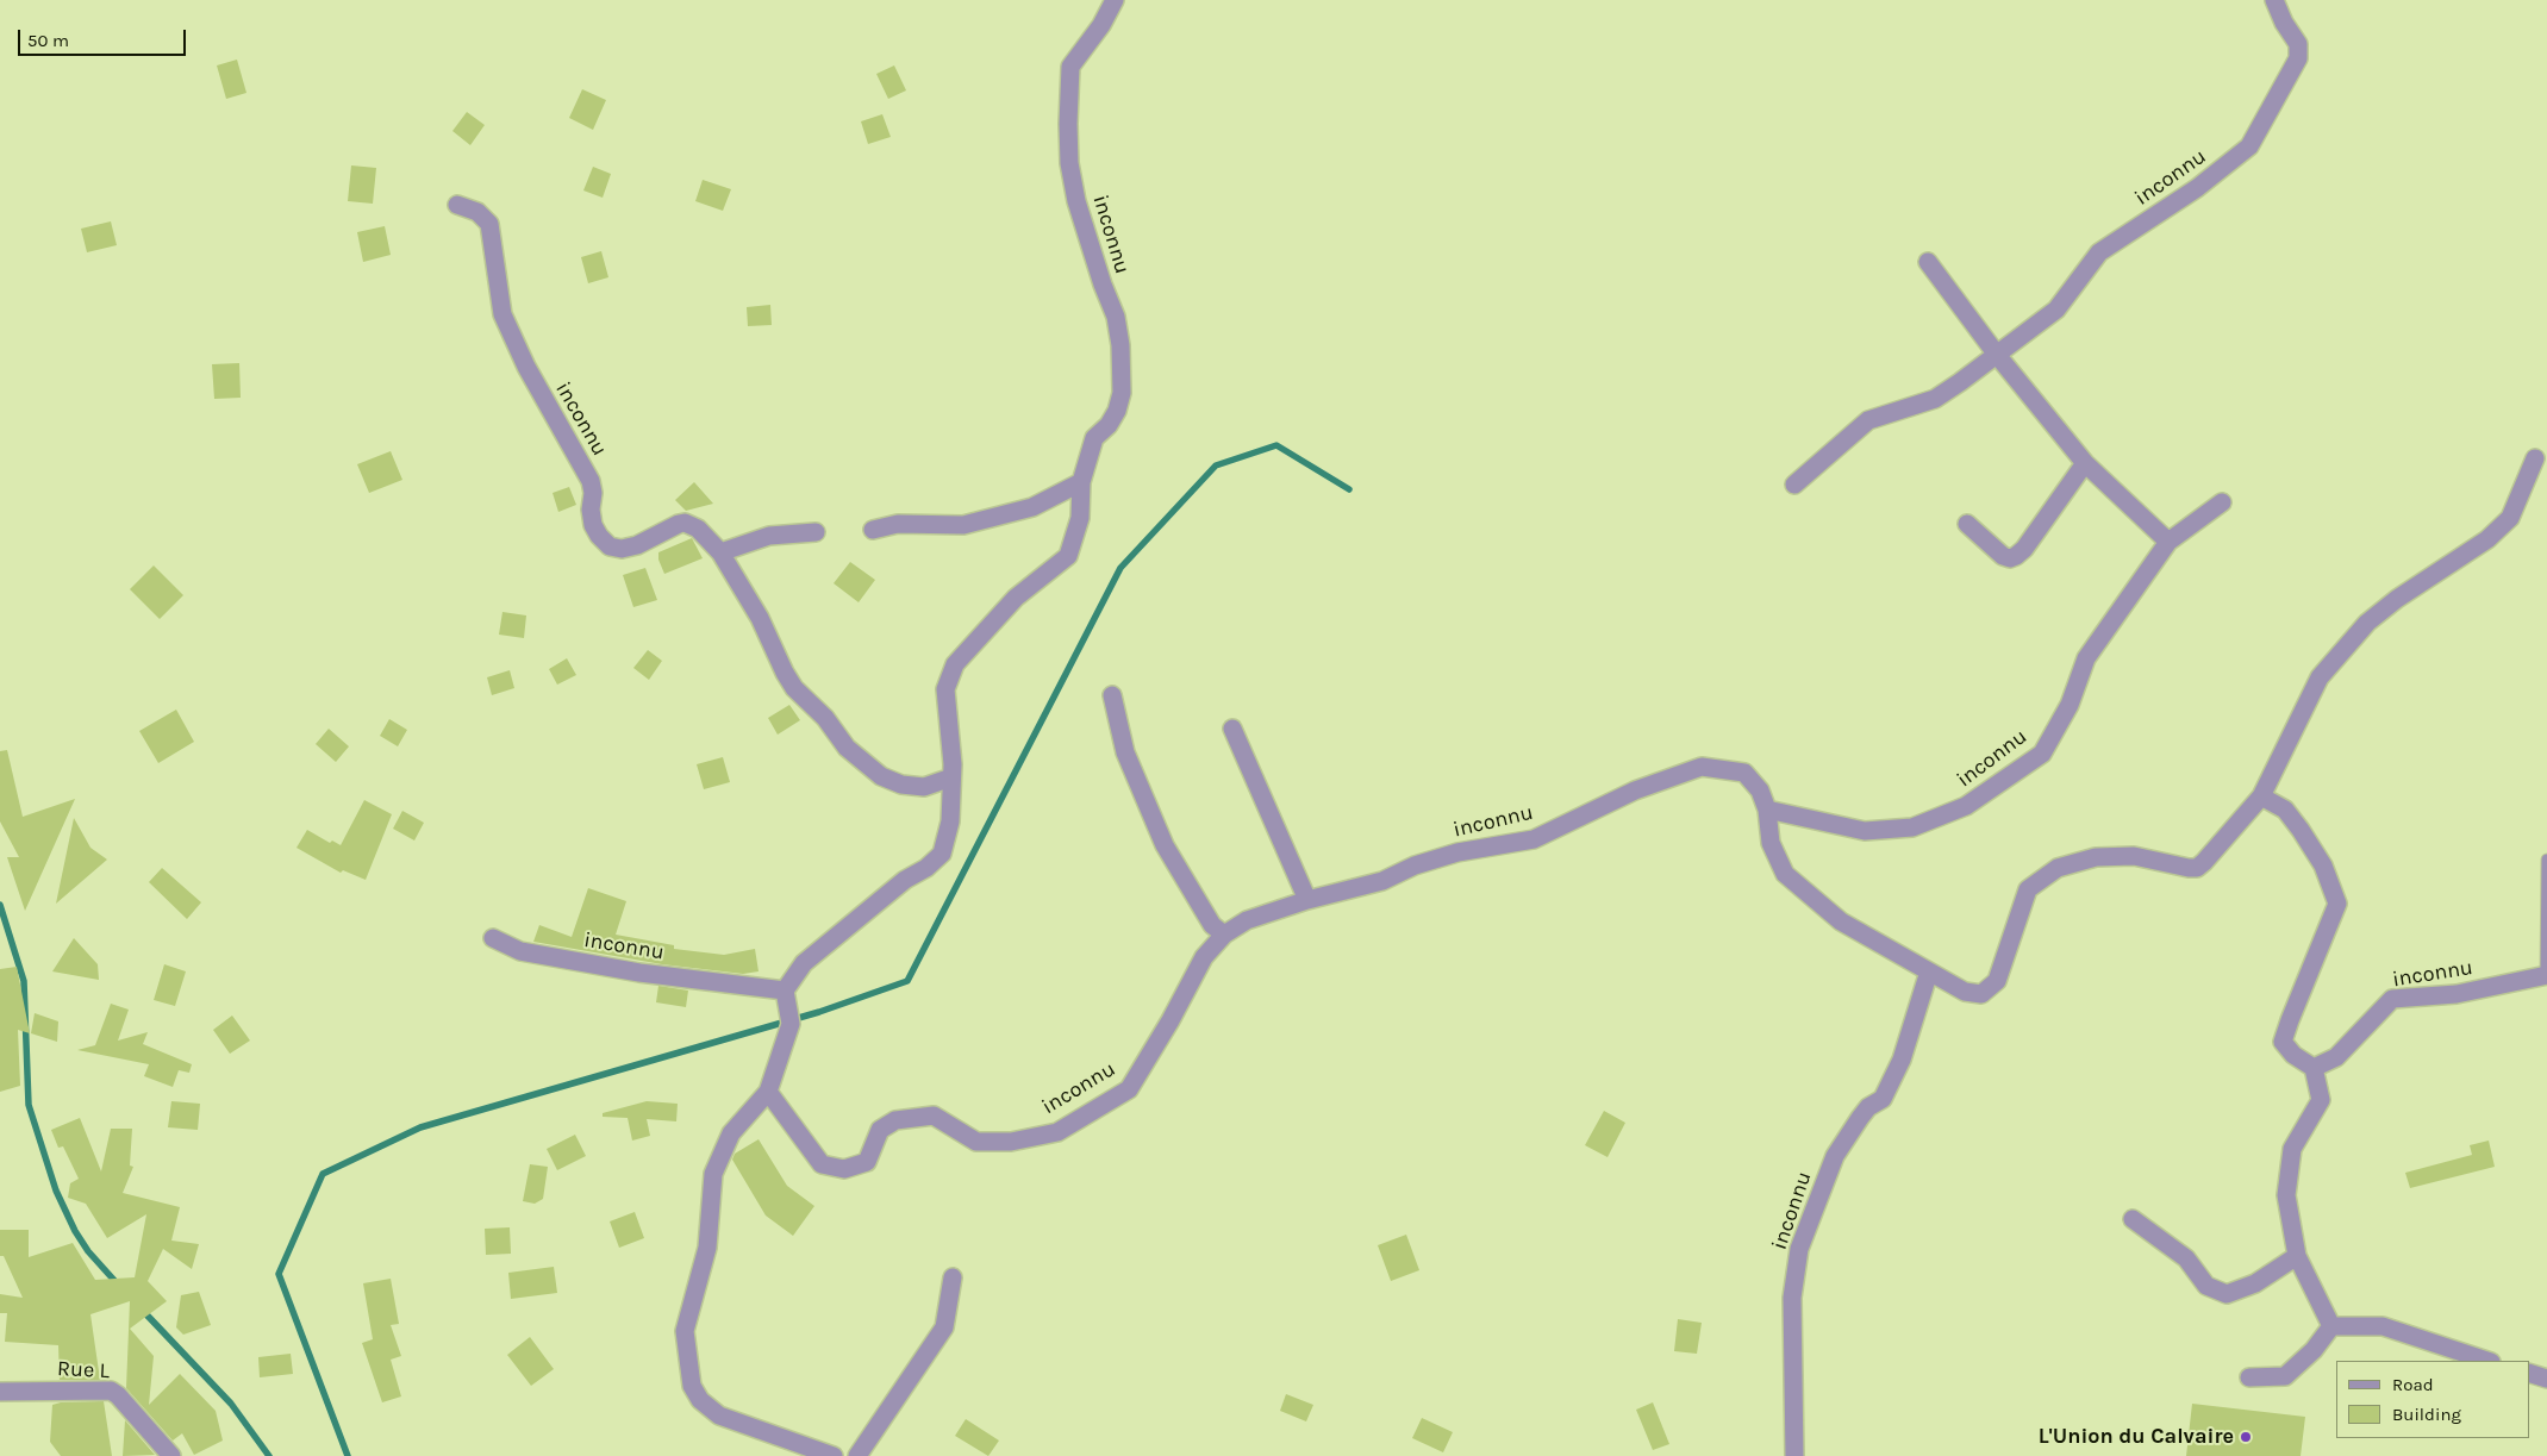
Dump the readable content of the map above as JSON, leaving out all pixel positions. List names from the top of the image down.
{
  "streets": {
    "street": ["inconnu", "Rue L"]
  },
  "places": ["L'Union du Calvaire"],
  "legend": ["Road", "Building"],
  "scale_bar": "50 m"
}
